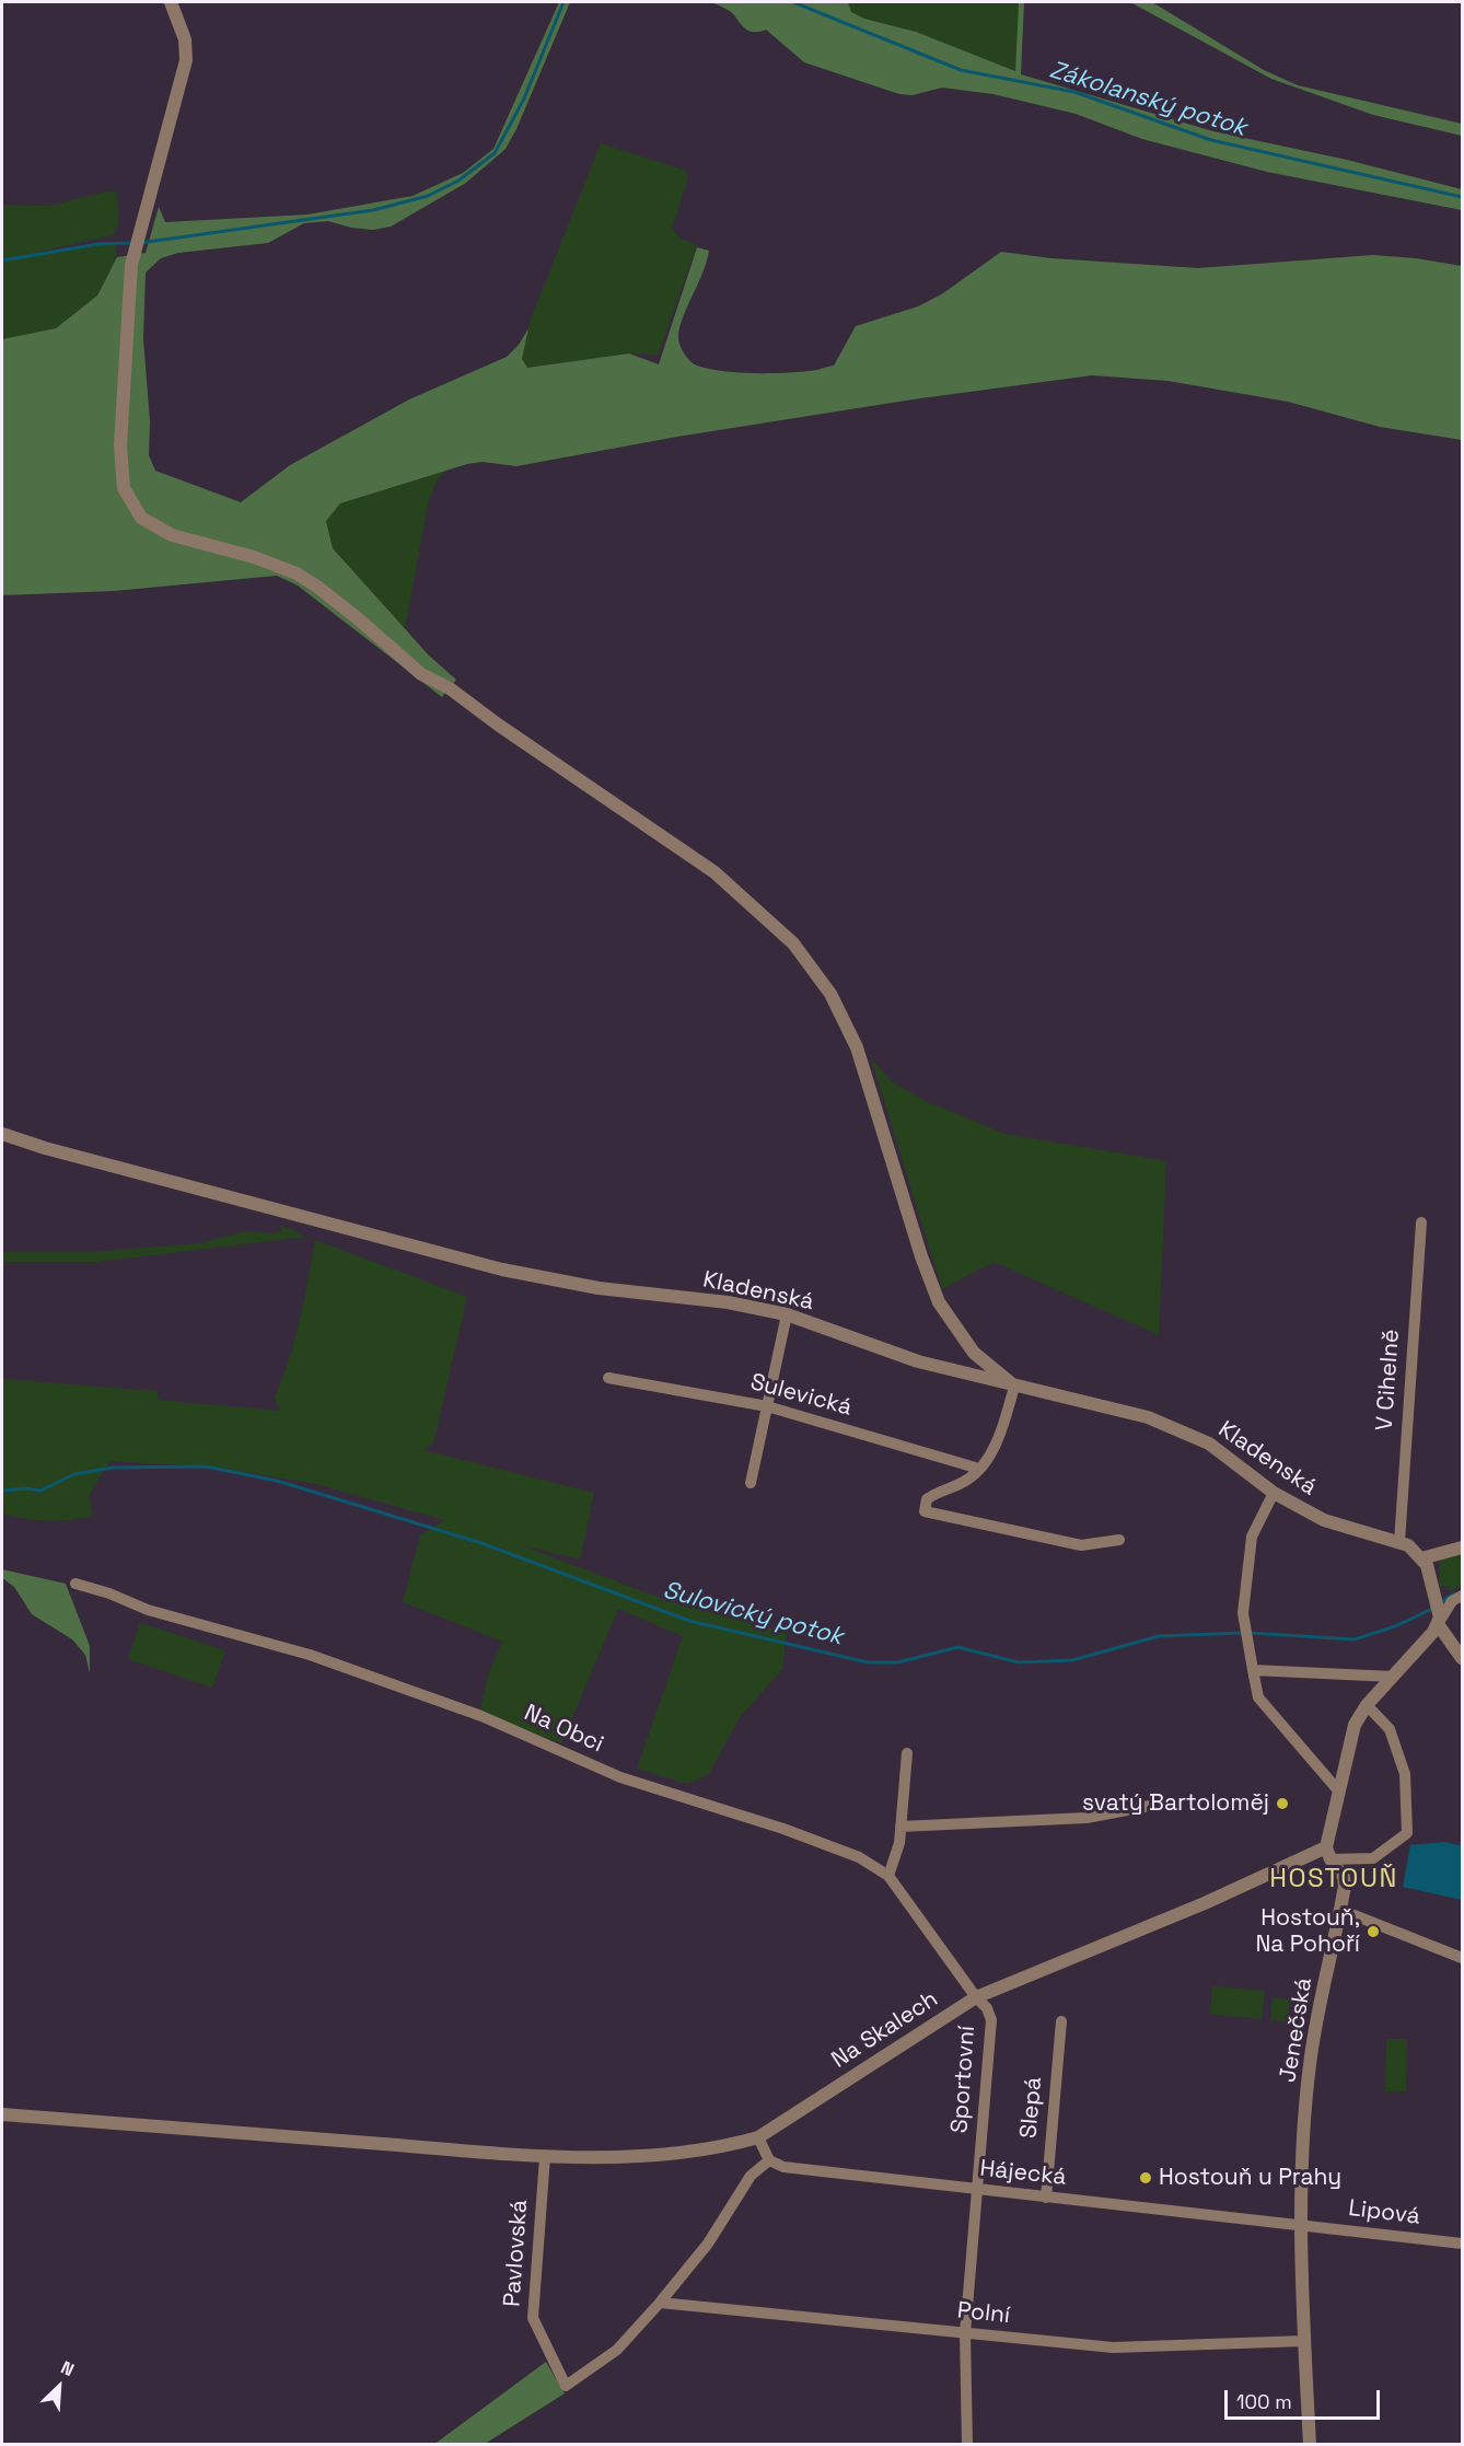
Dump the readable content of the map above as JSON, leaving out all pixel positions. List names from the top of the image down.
{
  "streets": {
    "street": [
      "Kladenská",
      "V Cihelně",
      "Sulevická",
      "Na Obci",
      "Na Skalech",
      "Jenečská",
      "Sportovní",
      "Slepá",
      "Hájecká",
      "Lipová",
      "Pavlovská",
      "Polní"
    ]
  },
  "crossings": [
    ["Kladenská", "V Cihelně"],
    ["Na Obci", "Na Skalech"],
    ["Na Obci", "Sportovní"],
    ["Na Skalech", "Jenečská"],
    ["Na Skalech", "Sportovní"],
    ["Na Skalech", "Pavlovská"],
    ["Jenečská", "Hájecká"],
    ["Jenečská", "Lipová"],
    ["Jenečská", "Polní"],
    ["Sportovní", "Hájecká"],
    ["Sportovní", "Polní"],
    ["Slepá", "Hájecká"],
    ["Hájecká", "Lipová"],
    ["Pavlovská", "Polní"]
  ],
  "districts": ["HOSTOUŇ"],
  "water": ["Zákolanský potok", "Sulovický potok"],
  "places": ["svatý Bartoloměj", "Hostouň, Na Pohoří", "Hostouň u Prahy"],
  "scale_bar": "100 m",
  "north": "top right"
}
